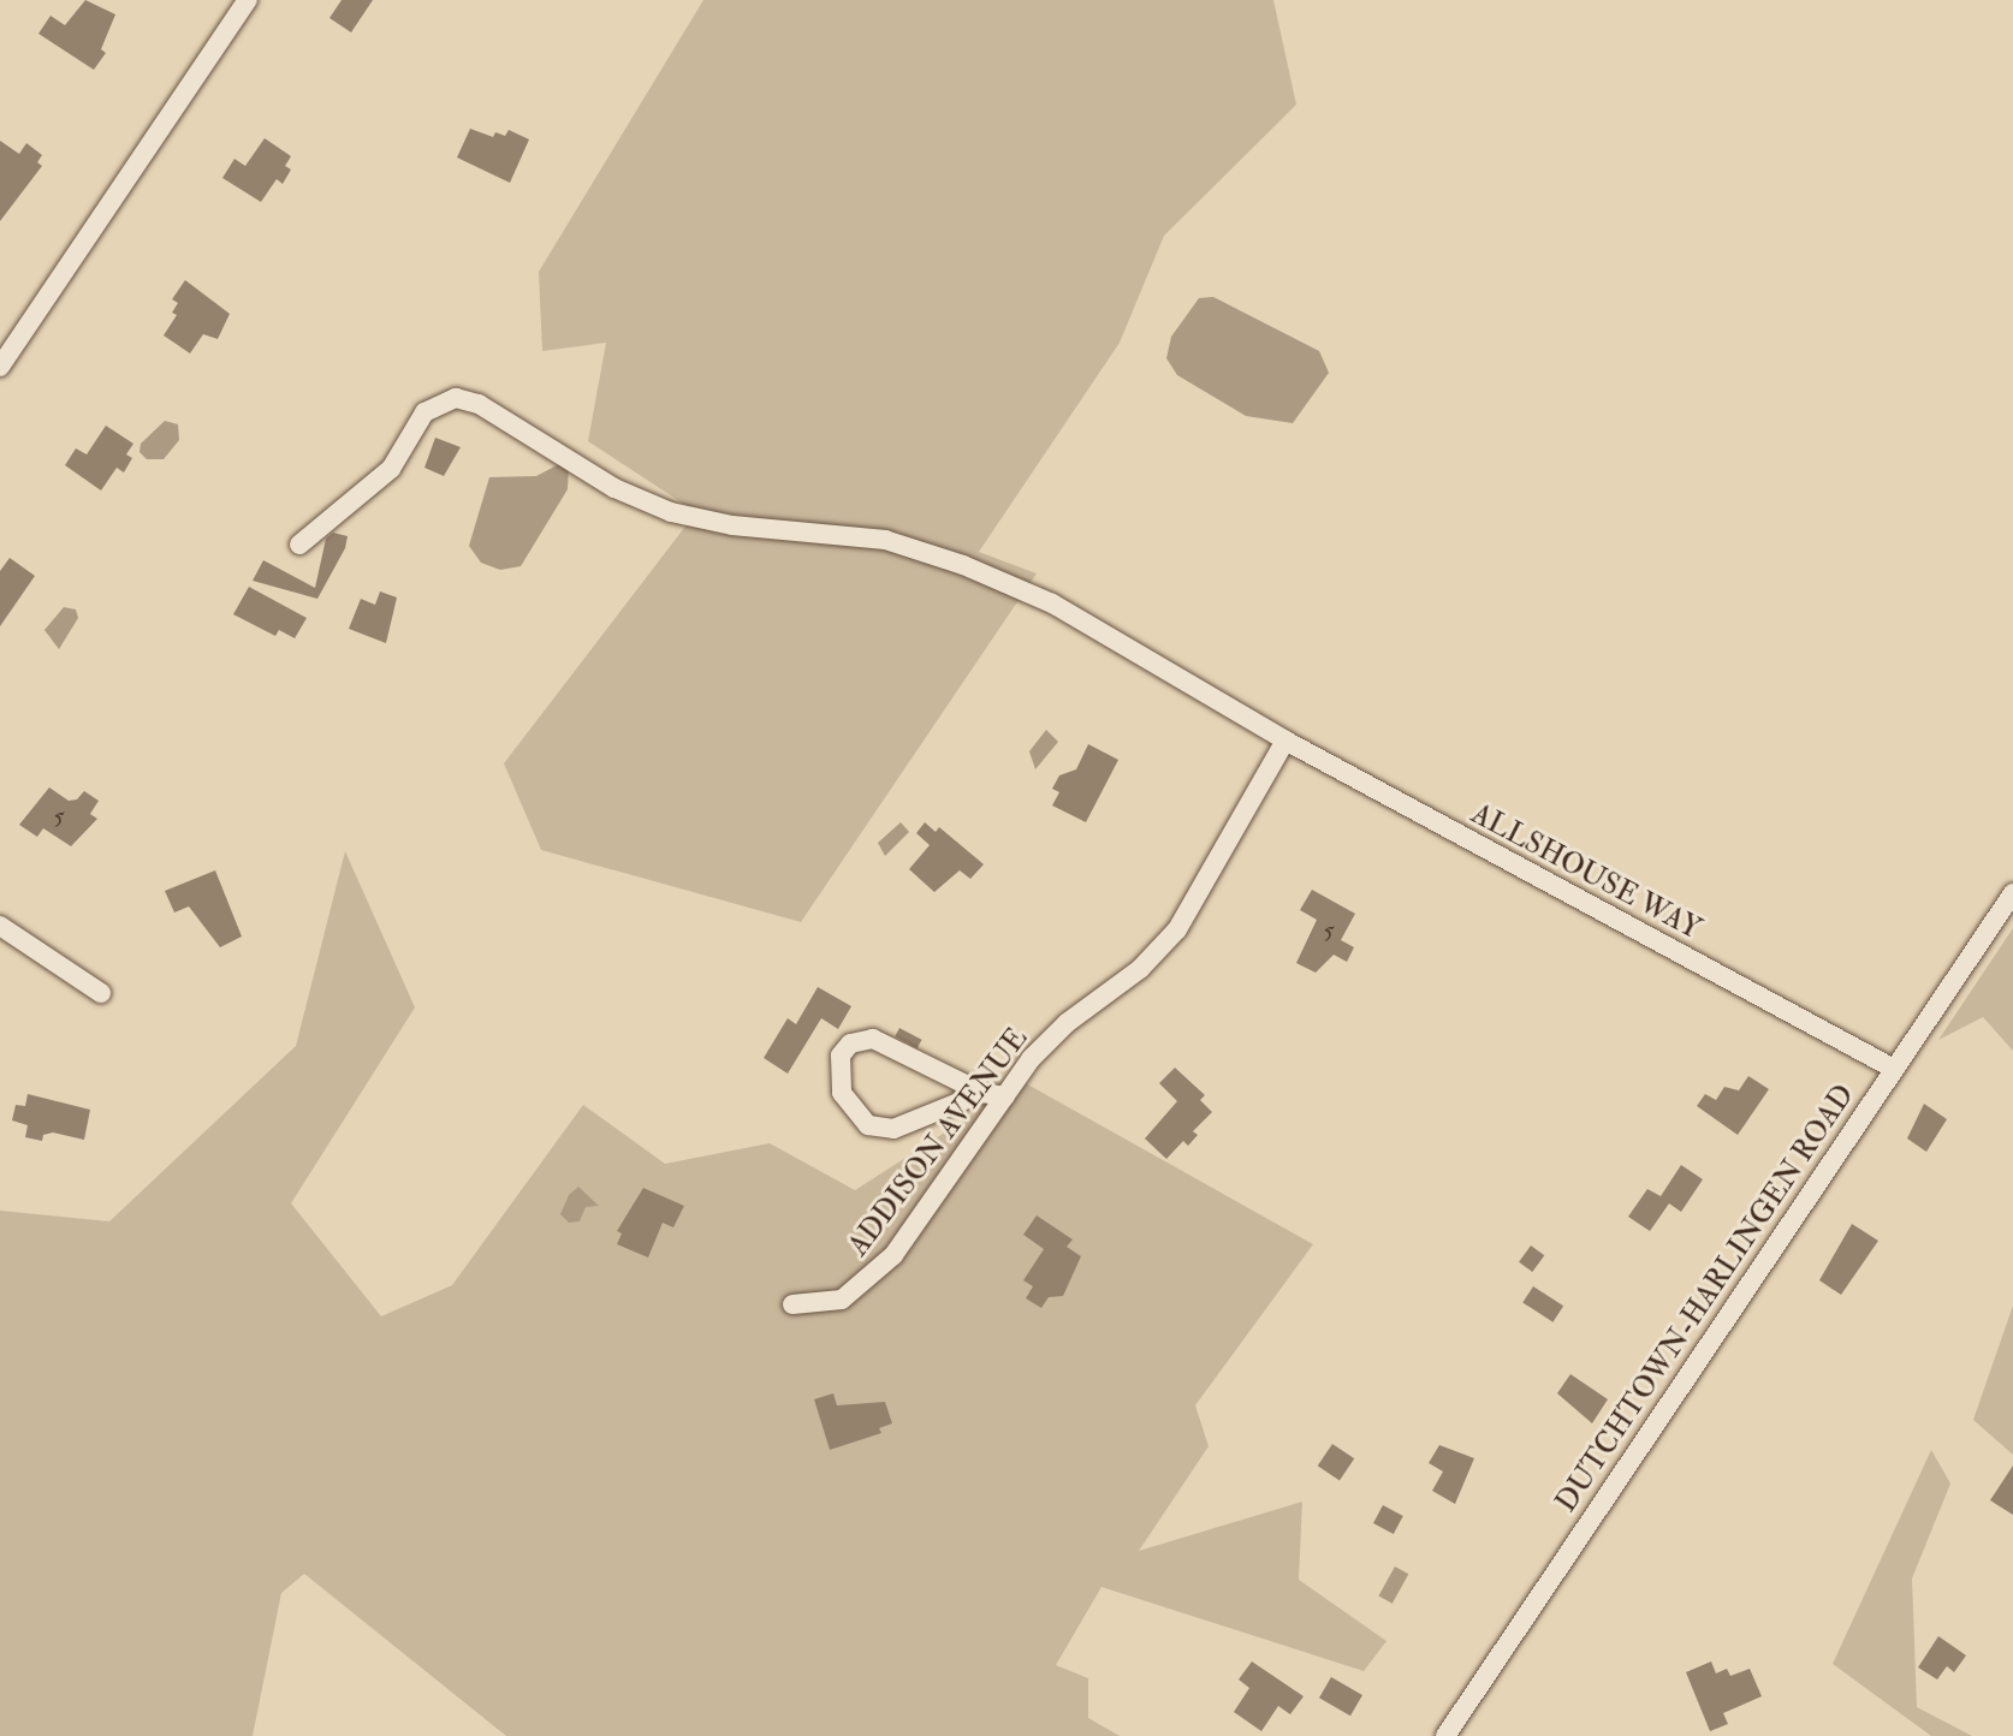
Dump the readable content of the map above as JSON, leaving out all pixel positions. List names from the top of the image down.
{
  "streets": {
    "street": ["ALLSHOUSE WAY", "ADDISON AVENUE", "DUTCHTOWN-HARLINGEN ROAD"]
  },
  "crossings": [
    ["ALLSHOUSE WAY", "ADDISON AVENUE"],
    ["ALLSHOUSE WAY", "DUTCHTOWN-HARLINGEN ROAD"]
  ],
  "house_numbers": ["5", "5"]
}
